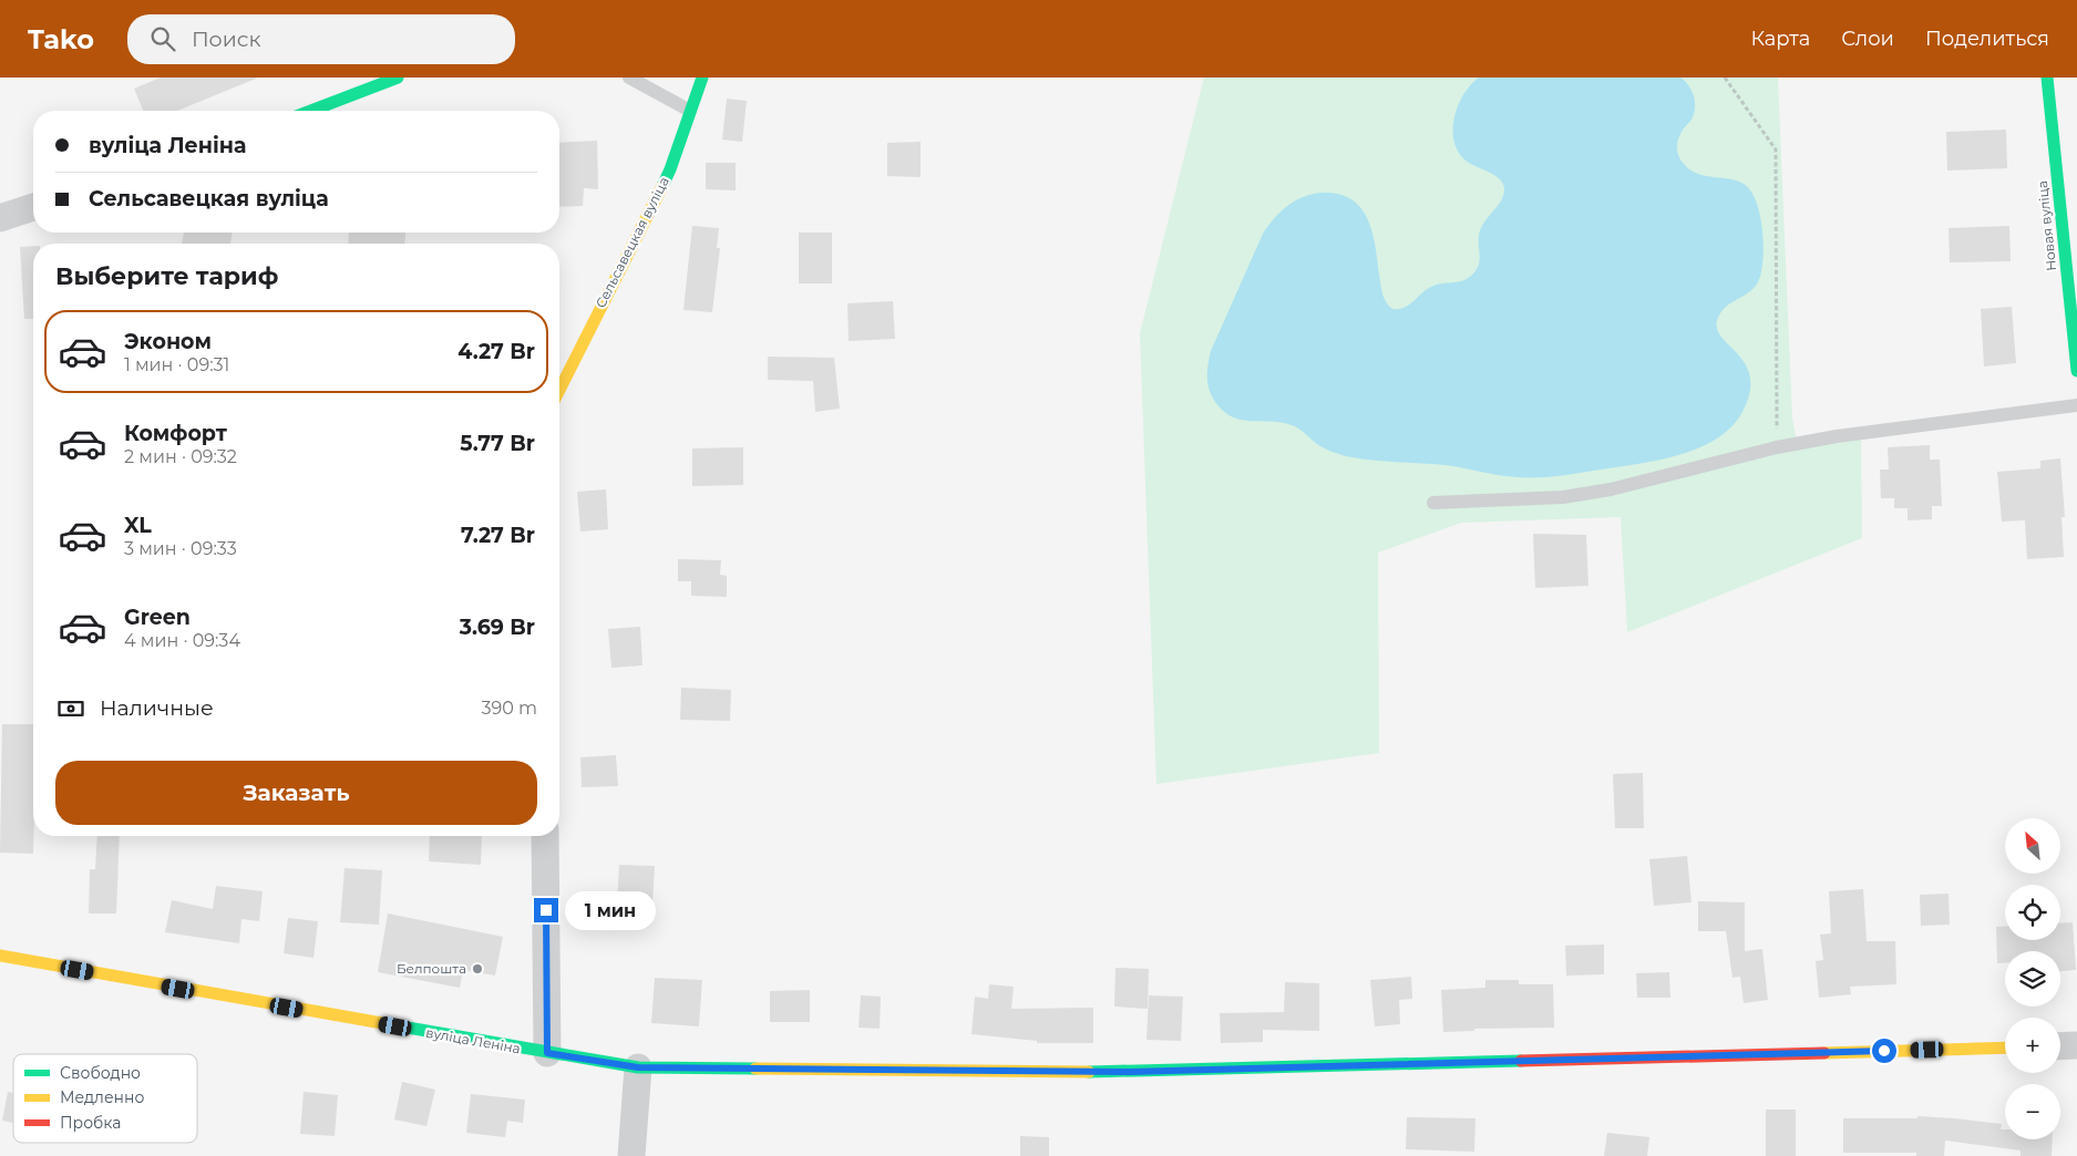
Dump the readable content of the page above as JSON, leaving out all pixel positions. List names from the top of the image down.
{
  "streets": {
    "street": ["Новая вуліца", "Сельсавецкая вуліца", "вуліца Леніна"]
  },
  "places": ["Белпошта"],
  "legend": ["Свободно", "Медленно", "Пробка"],
  "north": "top left",
  "page": {
    "header": "Tako",
    "search": "Поиск",
    "nav": ["Карта", "Слои", "Поделиться"],
    "banner": ["вуліца Леніна", "Сельсавецкая вуліца"],
    "heading": "Выберите тариф",
    "list": [
      {
        "name": "Эконом",
        "note": "1 мин · 09:31",
        "value": "4.27 Br"
      },
      {
        "name": "Комфорт",
        "note": "2 мин · 09:32",
        "value": "5.77 Br"
      },
      {
        "name": "XL",
        "note": "3 мин · 09:33",
        "value": "7.27 Br"
      },
      {
        "name": "Green",
        "note": "4 мин · 09:34",
        "value": "3.69 Br"
      }
    ],
    "pay": ["Наличные", "390 m"],
    "buttons": "Заказать",
    "map_buttons": ["+", "−"],
    "bubble": "1 мин"
  }
}
